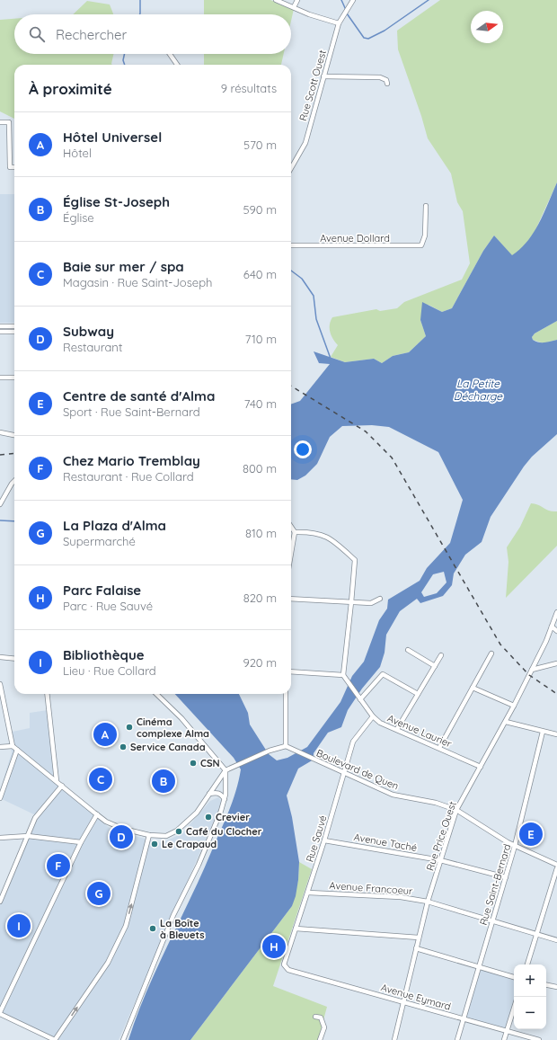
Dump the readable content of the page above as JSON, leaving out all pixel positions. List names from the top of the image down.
{
  "streets": {
    "street": [
      "Rue Scott Ouest",
      "Avenue Dollard",
      "Avenue Laurier",
      "Boulevard de Quen",
      "Rue Price Ouest",
      "Rue Sauvé",
      "Avenue Taché",
      "Rue Saint-Bernard",
      "Avenue Francoeur",
      "Avenue Eymard"
    ]
  },
  "crossings": [
    ["Avenue Laurier", "Rue Price Ouest"],
    ["Avenue Laurier", "Rue Sauvé"],
    ["Boulevard de Quen", "Rue Price Ouest"],
    ["Boulevard de Quen", "Rue Sauvé"],
    ["Boulevard de Quen", "Rue Saint-Bernard"],
    ["Rue Price Ouest", "Avenue Taché"],
    ["Rue Price Ouest", "Avenue Francoeur"],
    ["Rue Price Ouest", "Avenue Eymard"],
    ["Rue Sauvé", "Avenue Taché"],
    ["Rue Sauvé", "Avenue Francoeur"],
    ["Rue Sauvé", "Avenue Eymard"],
    ["Avenue Taché", "Rue Saint-Bernard"],
    ["Rue Saint-Bernard", "Avenue Francoeur"],
    ["Rue Saint-Bernard", "Avenue Eymard"]
  ],
  "water": ["La Petite Décharge"],
  "places": [
    "Cinéma complexe Alma",
    "Service Canada",
    "CSN",
    "Crevier",
    "Café du Clocher",
    "Le Crapaud",
    "La Boîte à Bleuets"
  ],
  "north": "right",
  "page": {
    "search": "Rechercher",
    "heading": ["À proximité", "9 résultats"],
    "list": [
      {
        "mark": "A",
        "name": "Hôtel Universel",
        "note": "Hôtel",
        "value": "570 m"
      },
      {
        "mark": "B",
        "name": "Église St-Joseph",
        "note": "Église",
        "value": "590 m"
      },
      {
        "mark": "C",
        "name": "Baie sur mer / spa",
        "note": "Magasin · Rue Saint-Joseph",
        "value": "640 m"
      },
      {
        "mark": "D",
        "name": "Subway",
        "note": "Restaurant",
        "value": "710 m"
      },
      {
        "mark": "E",
        "name": "Centre de santé d'Alma",
        "note": "Sport · Rue Saint-Bernard",
        "value": "740 m"
      },
      {
        "mark": "F",
        "name": "Chez Mario Tremblay",
        "note": "Restaurant · Rue Collard",
        "value": "800 m"
      },
      {
        "mark": "G",
        "name": "La Plaza d'Alma",
        "note": "Supermarché",
        "value": "810 m"
      },
      {
        "mark": "H",
        "name": "Parc Falaise",
        "note": "Parc · Rue Sauvé",
        "value": "820 m"
      },
      {
        "mark": "I",
        "name": "Bibliothèque",
        "note": "Lieu · Rue Collard",
        "value": "920 m"
      }
    ],
    "pins": [
      "A",
      "C",
      "B",
      "E",
      "D",
      "F",
      "G",
      "I",
      "H"
    ],
    "map_buttons": ["+", "−"]
  }
}
